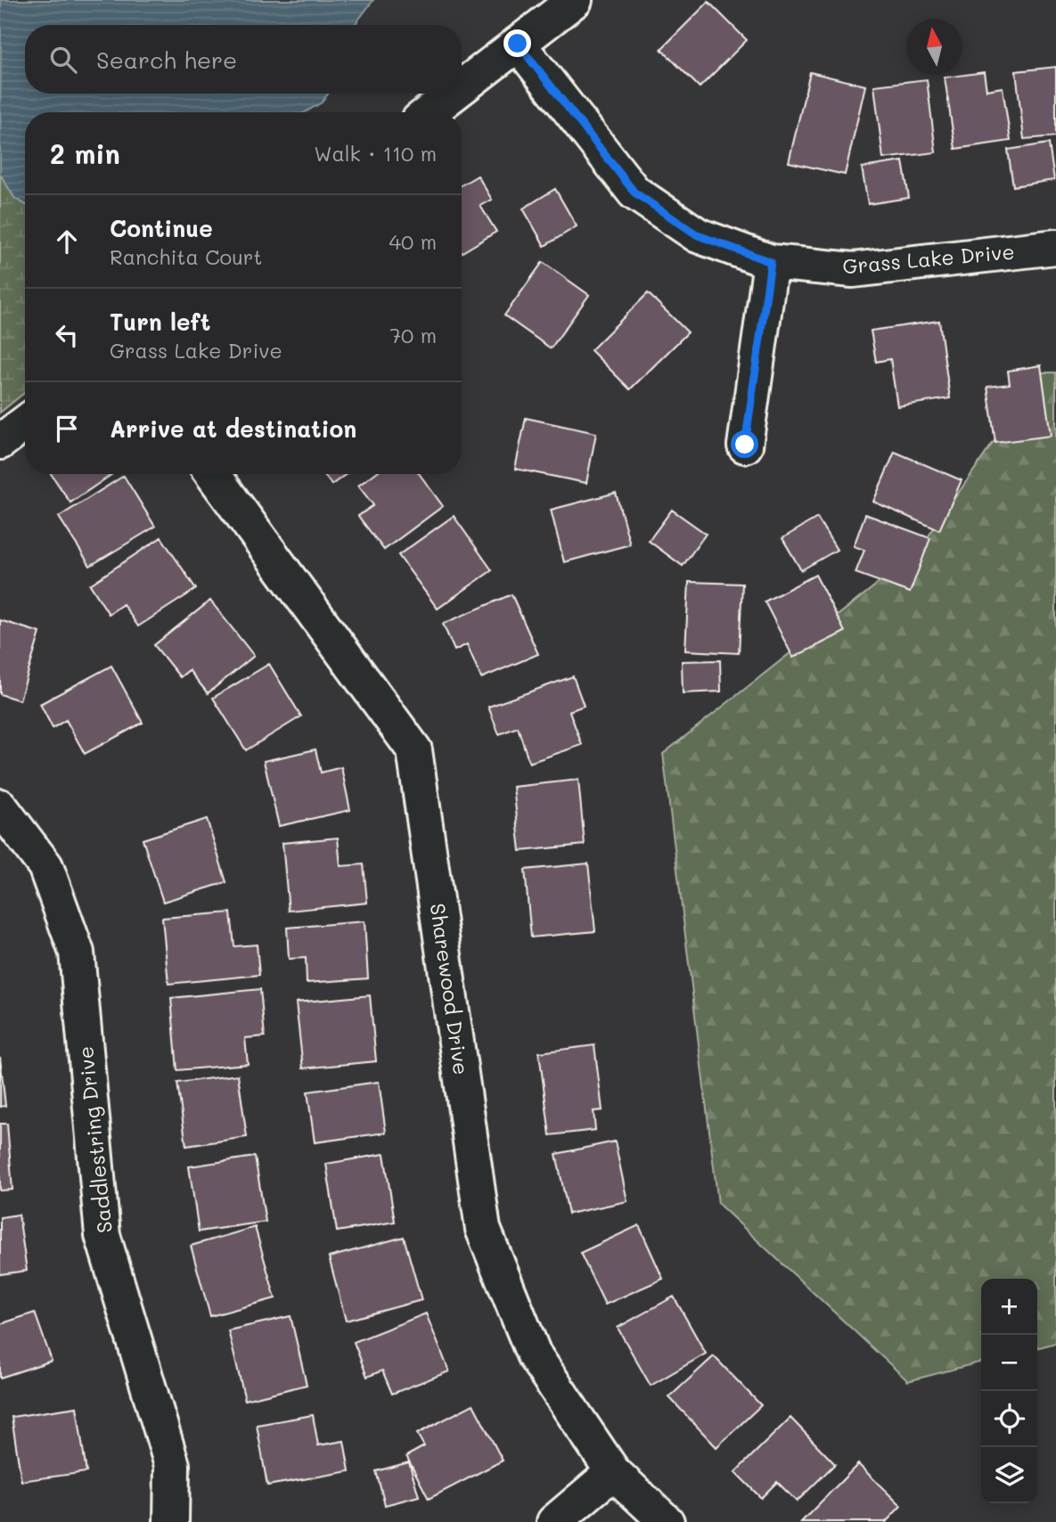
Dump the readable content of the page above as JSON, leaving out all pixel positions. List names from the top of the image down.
{
  "streets": {
    "street": ["Grass Lake Drive", "Sharewood Drive", "Saddlestring Drive"]
  },
  "north": "top",
  "page": {
    "search": "Search here",
    "heading": ["2 min", "Walk · 110 m"],
    "list": [
      ["Continue", "Ranchita Court", "40 m"],
      ["Turn left", "Grass Lake Drive", "70 m"],
      "Arrive at destination"
    ],
    "map_buttons": ["+", "−"]
  }
}
